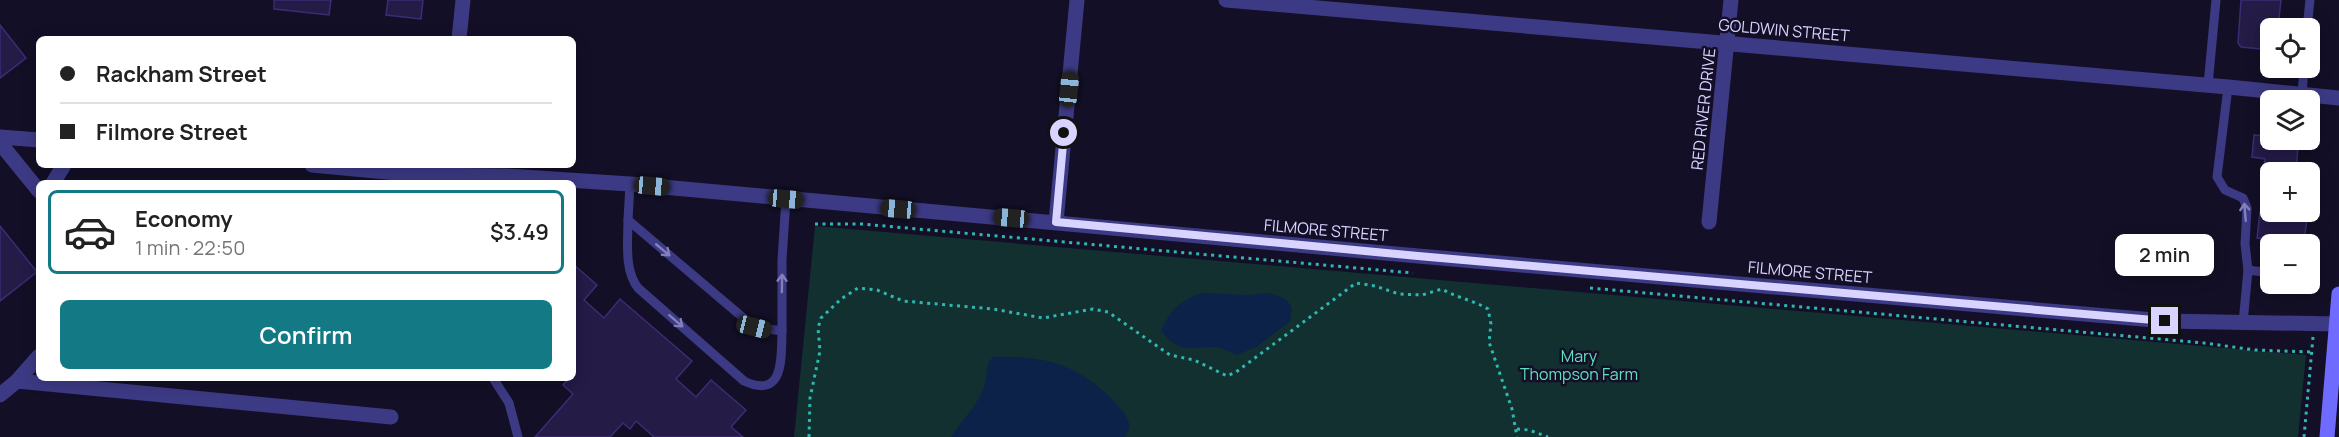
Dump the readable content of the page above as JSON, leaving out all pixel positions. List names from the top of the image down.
{
  "streets": {
    "street": ["GOLDWIN STREET", "RED RIVER DRIVE", "FILMORE STREET"]
  },
  "crossings": [
    ["GOLDWIN STREET", "RED RIVER DRIVE"]
  ],
  "parks": ["Mary Thompson Farm"],
  "page": {
    "map_buttons": ["+", "−"],
    "banner": ["Rackham Street", "Filmore Street"],
    "list": [
      {
        "name": "Economy",
        "note": "1 min · 22:50",
        "value": "$3.49"
      }
    ],
    "bubble": "2 min",
    "buttons": "Confirm"
  }
}
